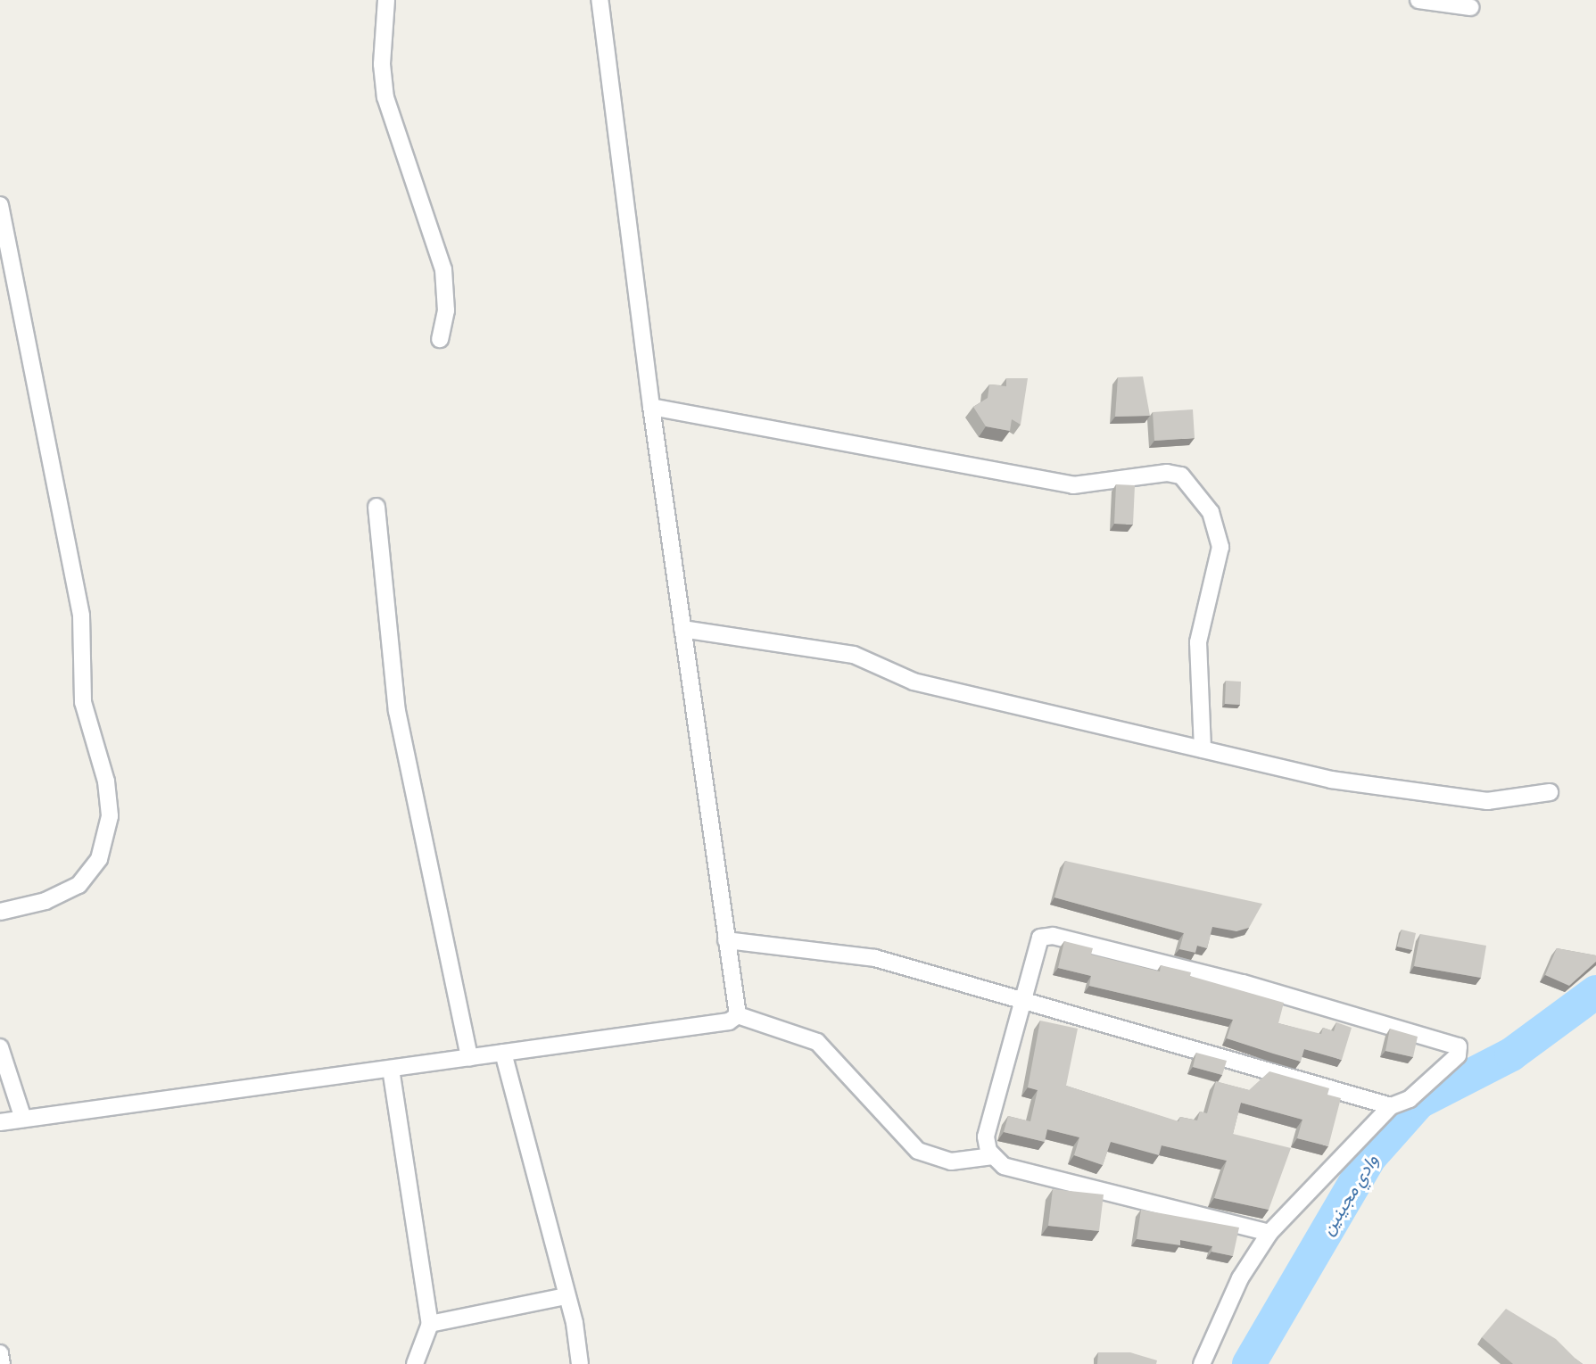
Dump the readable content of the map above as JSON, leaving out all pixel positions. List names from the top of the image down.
{
  "water": ["وادي مجينين"]
}
